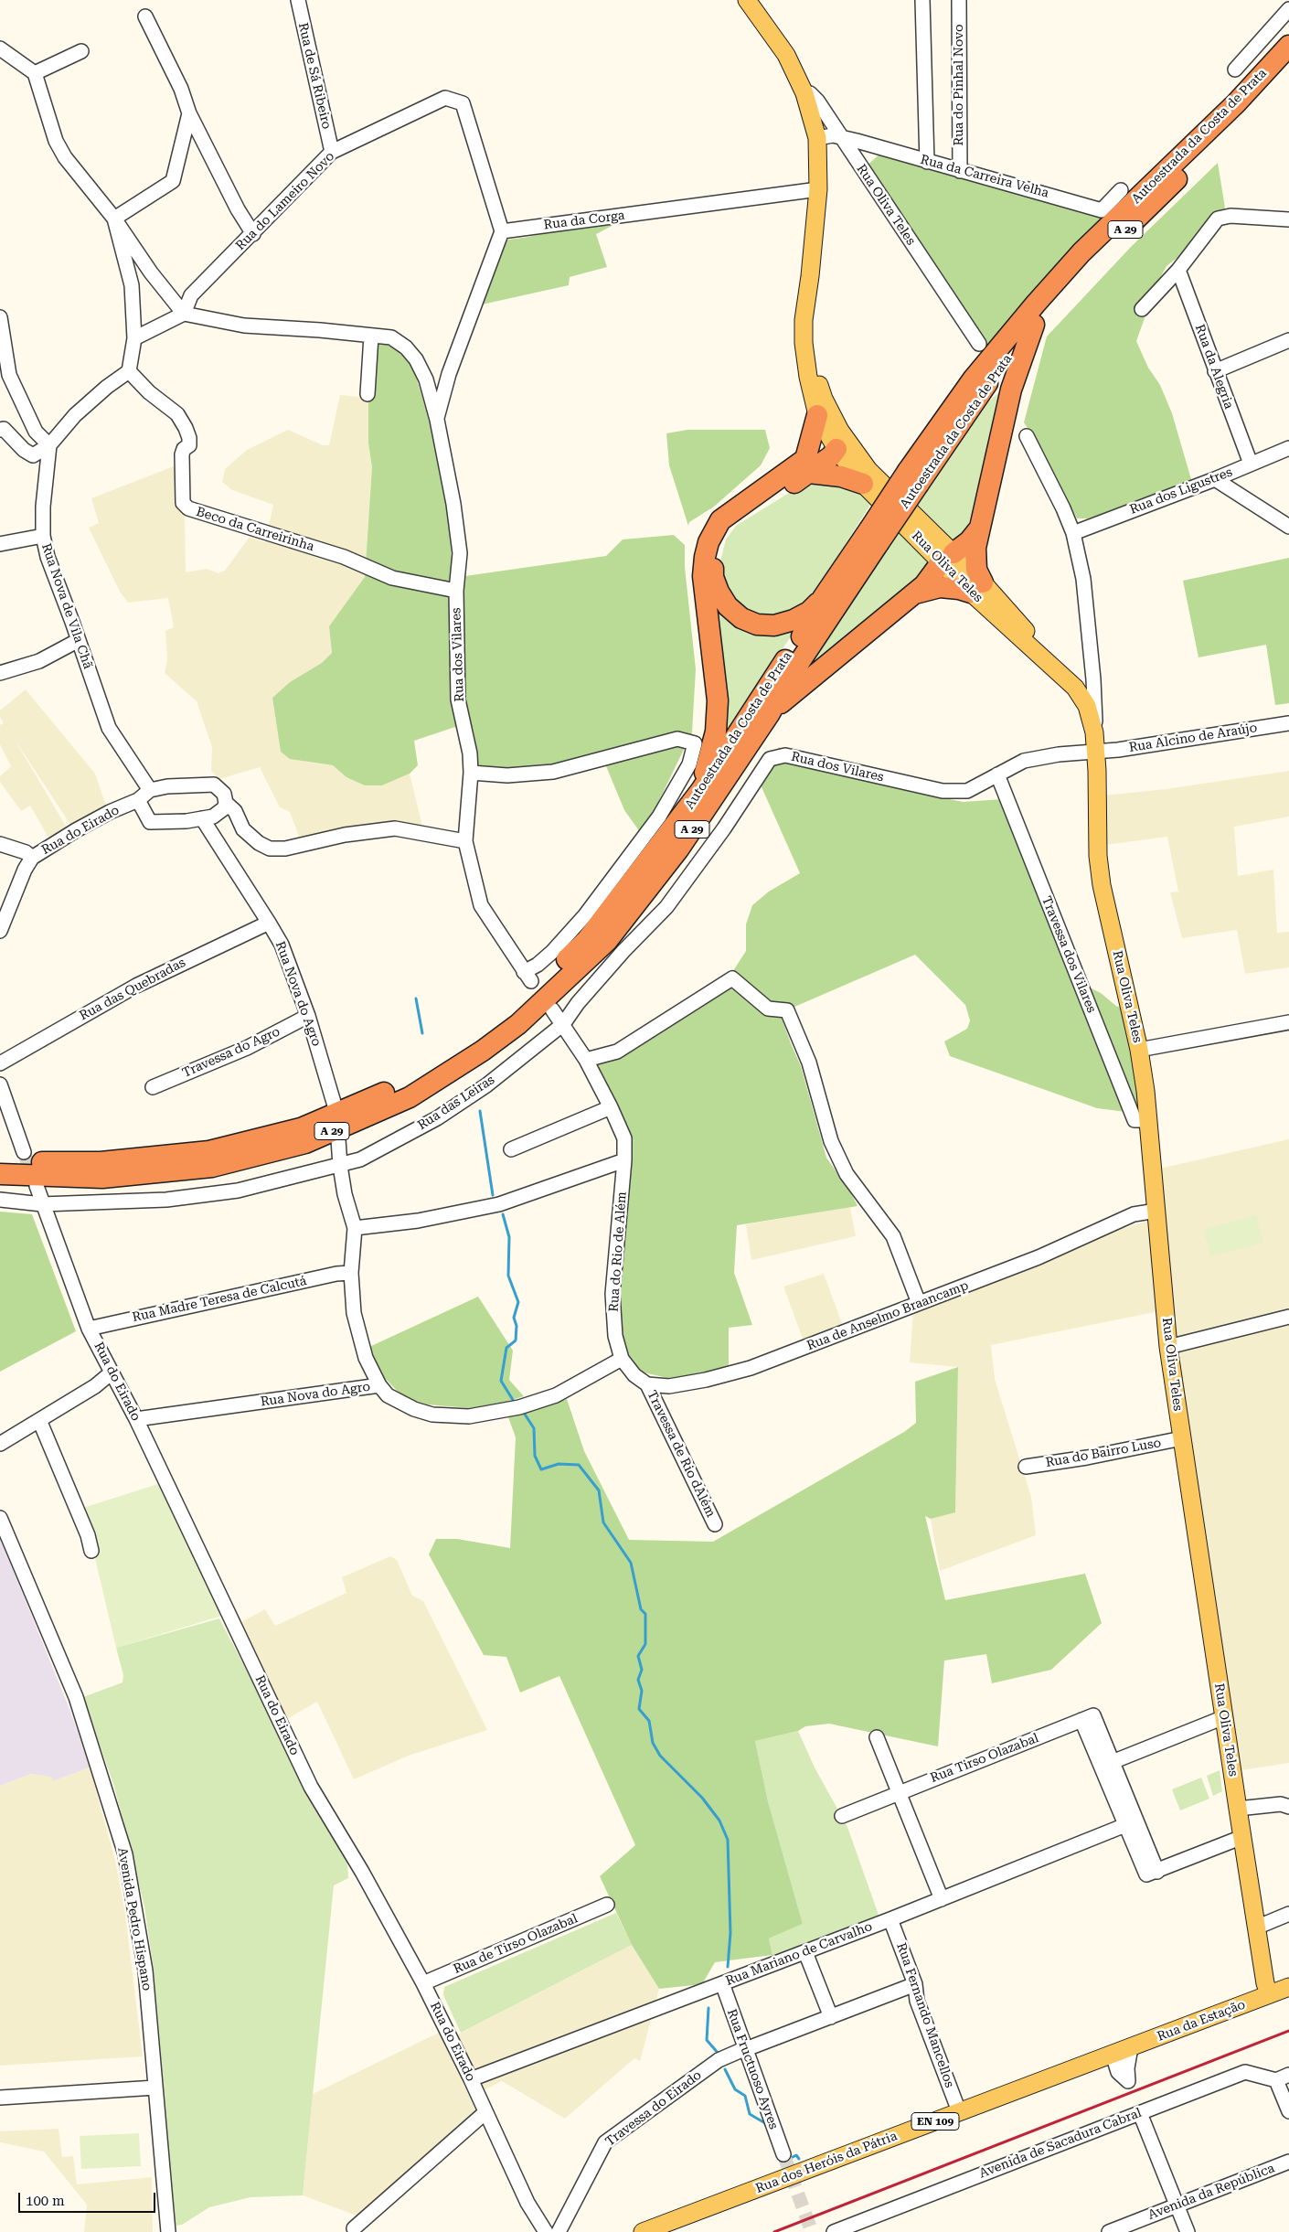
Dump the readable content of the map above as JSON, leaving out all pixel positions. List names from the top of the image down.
{
  "streets": {
    "highway": ["Autoestrada da Costa de Prata", "A 29"],
    "main road": [
      "Rua Oliva Teles",
      "Rua da Estação",
      "EN 109",
      "Rua dos Heróis da Pátria"
    ],
    "street": [
      "Rua de Sá Ribeiro",
      "Rua do Pinhal Novo",
      "Rua da Carreira Velha",
      "Rua do Lameiro Novo",
      "Rua da Corga",
      "Rua da Alegria",
      "Rua dos Ligustres",
      "Beco da Carreirinha",
      "Rua Nova de Vila Chã",
      "Rua dos Vilares",
      "Rua Alcino de Araújo",
      "Rua do Eirado",
      "Travessa dos Vilares",
      "Rua das Quebradas",
      "Rua Nova do Agro",
      "Travessa do Agro",
      "Rua das Leiras",
      "Rua do Rio de Além",
      "Rua Madre Teresa de Calcutá",
      "Rua de Anselmo Braancamp",
      "Rua do Bairro Luso",
      "Travessa de Rio d´Além",
      "Rua Tirso Olazabal",
      "Avenida Pedro Hispano",
      "Rua de Tirso Olazabal",
      "Rua Mariano de Carvalho",
      "Rua Fernando Mancellos",
      "Rua Fructuoso Ayres",
      "Travessa do Eirado",
      "Avenida de Sacadura Cabral",
      "Avenida da República"
    ]
  },
  "crossings": [
    ["Rua de Sá Ribeiro", "Rua do Lameiro Novo"],
    ["Rua do Pinhal Novo", "Rua da Carreira Velha"],
    ["Rua da Carreira Velha", "Rua Oliva Teles"],
    ["Rua do Lameiro Novo", "Rua da Corga"],
    ["Rua Oliva Teles", "Rua da Corga"],
    ["Rua Oliva Teles", "Rua dos Ligustres"],
    ["Rua Oliva Teles", "Rua dos Vilares"],
    ["Rua Oliva Teles", "Rua Alcino de Araújo"],
    ["Rua Oliva Teles", "Travessa dos Vilares"],
    ["Rua Oliva Teles", "Rua de Anselmo Braancamp"],
    ["Rua Oliva Teles", "Rua do Bairro Luso"],
    ["Rua Oliva Teles", "Rua da Estação"],
    ["Rua da Alegria", "Rua dos Ligustres"],
    ["Beco da Carreirinha", "Rua dos Vilares"],
    ["Rua Nova de Vila Chã", "Rua do Eirado"],
    ["Rua dos Vilares", "Rua Alcino de Araújo"],
    ["Rua dos Vilares", "Travessa dos Vilares"],
    ["Rua dos Vilares", "Rua das Leiras"],
    ["Rua dos Vilares", "Rua do Rio de Além"],
    ["Rua do Eirado", "Rua Nova do Agro"],
    ["Rua do Eirado", "Rua das Leiras"],
    ["Rua do Eirado", "Rua Madre Teresa de Calcutá"],
    ["Rua do Eirado", "Rua de Tirso Olazabal"],
    ["Rua do Eirado", "Rua Mariano de Carvalho"],
    ["Rua das Quebradas", "Rua Nova do Agro"],
    ["Rua Nova do Agro", "Travessa do Agro"],
    ["Rua Nova do Agro", "Rua das Leiras"],
    ["Rua Nova do Agro", "Rua Madre Teresa de Calcutá"],
    ["Rua das Leiras", "Rua do Rio de Além"],
    ["Rua de Anselmo Braancamp", "Travessa de Rio d´Além"],
    ["Rua Tirso Olazabal", "Rua Mariano de Carvalho"],
    ["Rua Mariano de Carvalho", "Rua Fernando Mancellos"],
    ["Rua Mariano de Carvalho", "Rua Fructuoso Ayres"],
    ["Rua Fernando Mancellos", "Travessa do Eirado"],
    ["Rua Fernando Mancellos", "Rua dos Heróis da Pátria"],
    ["Rua da Estação", "Rua dos Heróis da Pátria"]
  ],
  "scale_bar": "100 m"
}
